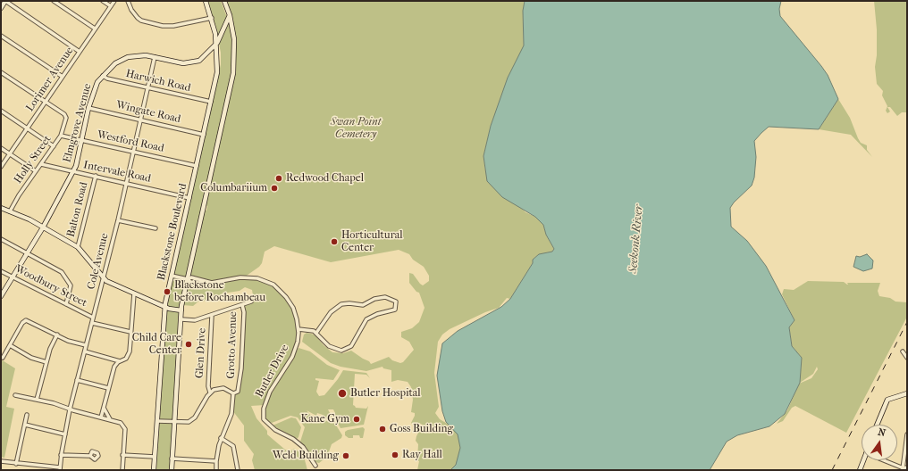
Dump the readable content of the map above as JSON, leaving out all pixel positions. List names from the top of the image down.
{
  "streets": {
    "main road": ["Elmgrove Avenue", "Blackstone Boulevard"],
    "street": [
      "Lorimer Avenue",
      "Harwich Road",
      "Wingate Road",
      "Westford Road",
      "Holly Street",
      "Intervale Road",
      "Balton Road",
      "Cole Avenue",
      "Woodbury Street",
      "Grotto Avenue",
      "Glen Drive",
      "Butler Drive"
    ]
  },
  "crossings": [
    ["Lorimer Avenue", "Holly Street"],
    ["Harwich Road", "Elmgrove Avenue"],
    ["Harwich Road", "Blackstone Boulevard"],
    ["Harwich Road", "Cole Avenue"],
    ["Wingate Road", "Elmgrove Avenue"],
    ["Wingate Road", "Blackstone Boulevard"],
    ["Wingate Road", "Cole Avenue"],
    ["Elmgrove Avenue", "Westford Road"],
    ["Elmgrove Avenue", "Intervale Road"],
    ["Elmgrove Avenue", "Blackstone Boulevard"],
    ["Elmgrove Avenue", "Cole Avenue"],
    ["Elmgrove Avenue", "Woodbury Street"],
    ["Westford Road", "Holly Street"],
    ["Westford Road", "Blackstone Boulevard"],
    ["Westford Road", "Cole Avenue"],
    ["Holly Street", "Intervale Road"],
    ["Intervale Road", "Balton Road"],
    ["Intervale Road", "Blackstone Boulevard"],
    ["Intervale Road", "Cole Avenue"],
    ["Blackstone Boulevard", "Butler Drive"],
    ["Cole Avenue", "Woodbury Street"]
  ],
  "water": ["Seekonk River"],
  "parks": ["Swan Point Cemetery"],
  "places": [
    "Redwood Chapel",
    "Columbariium",
    "Horticultural Center",
    "Blackstone before Rochambeau",
    "Child Care Center",
    "Butler Hospital",
    "Kane Gym",
    "Goss Building",
    "Ray Hall",
    "Weld Building"
  ],
  "north": "top"
}
